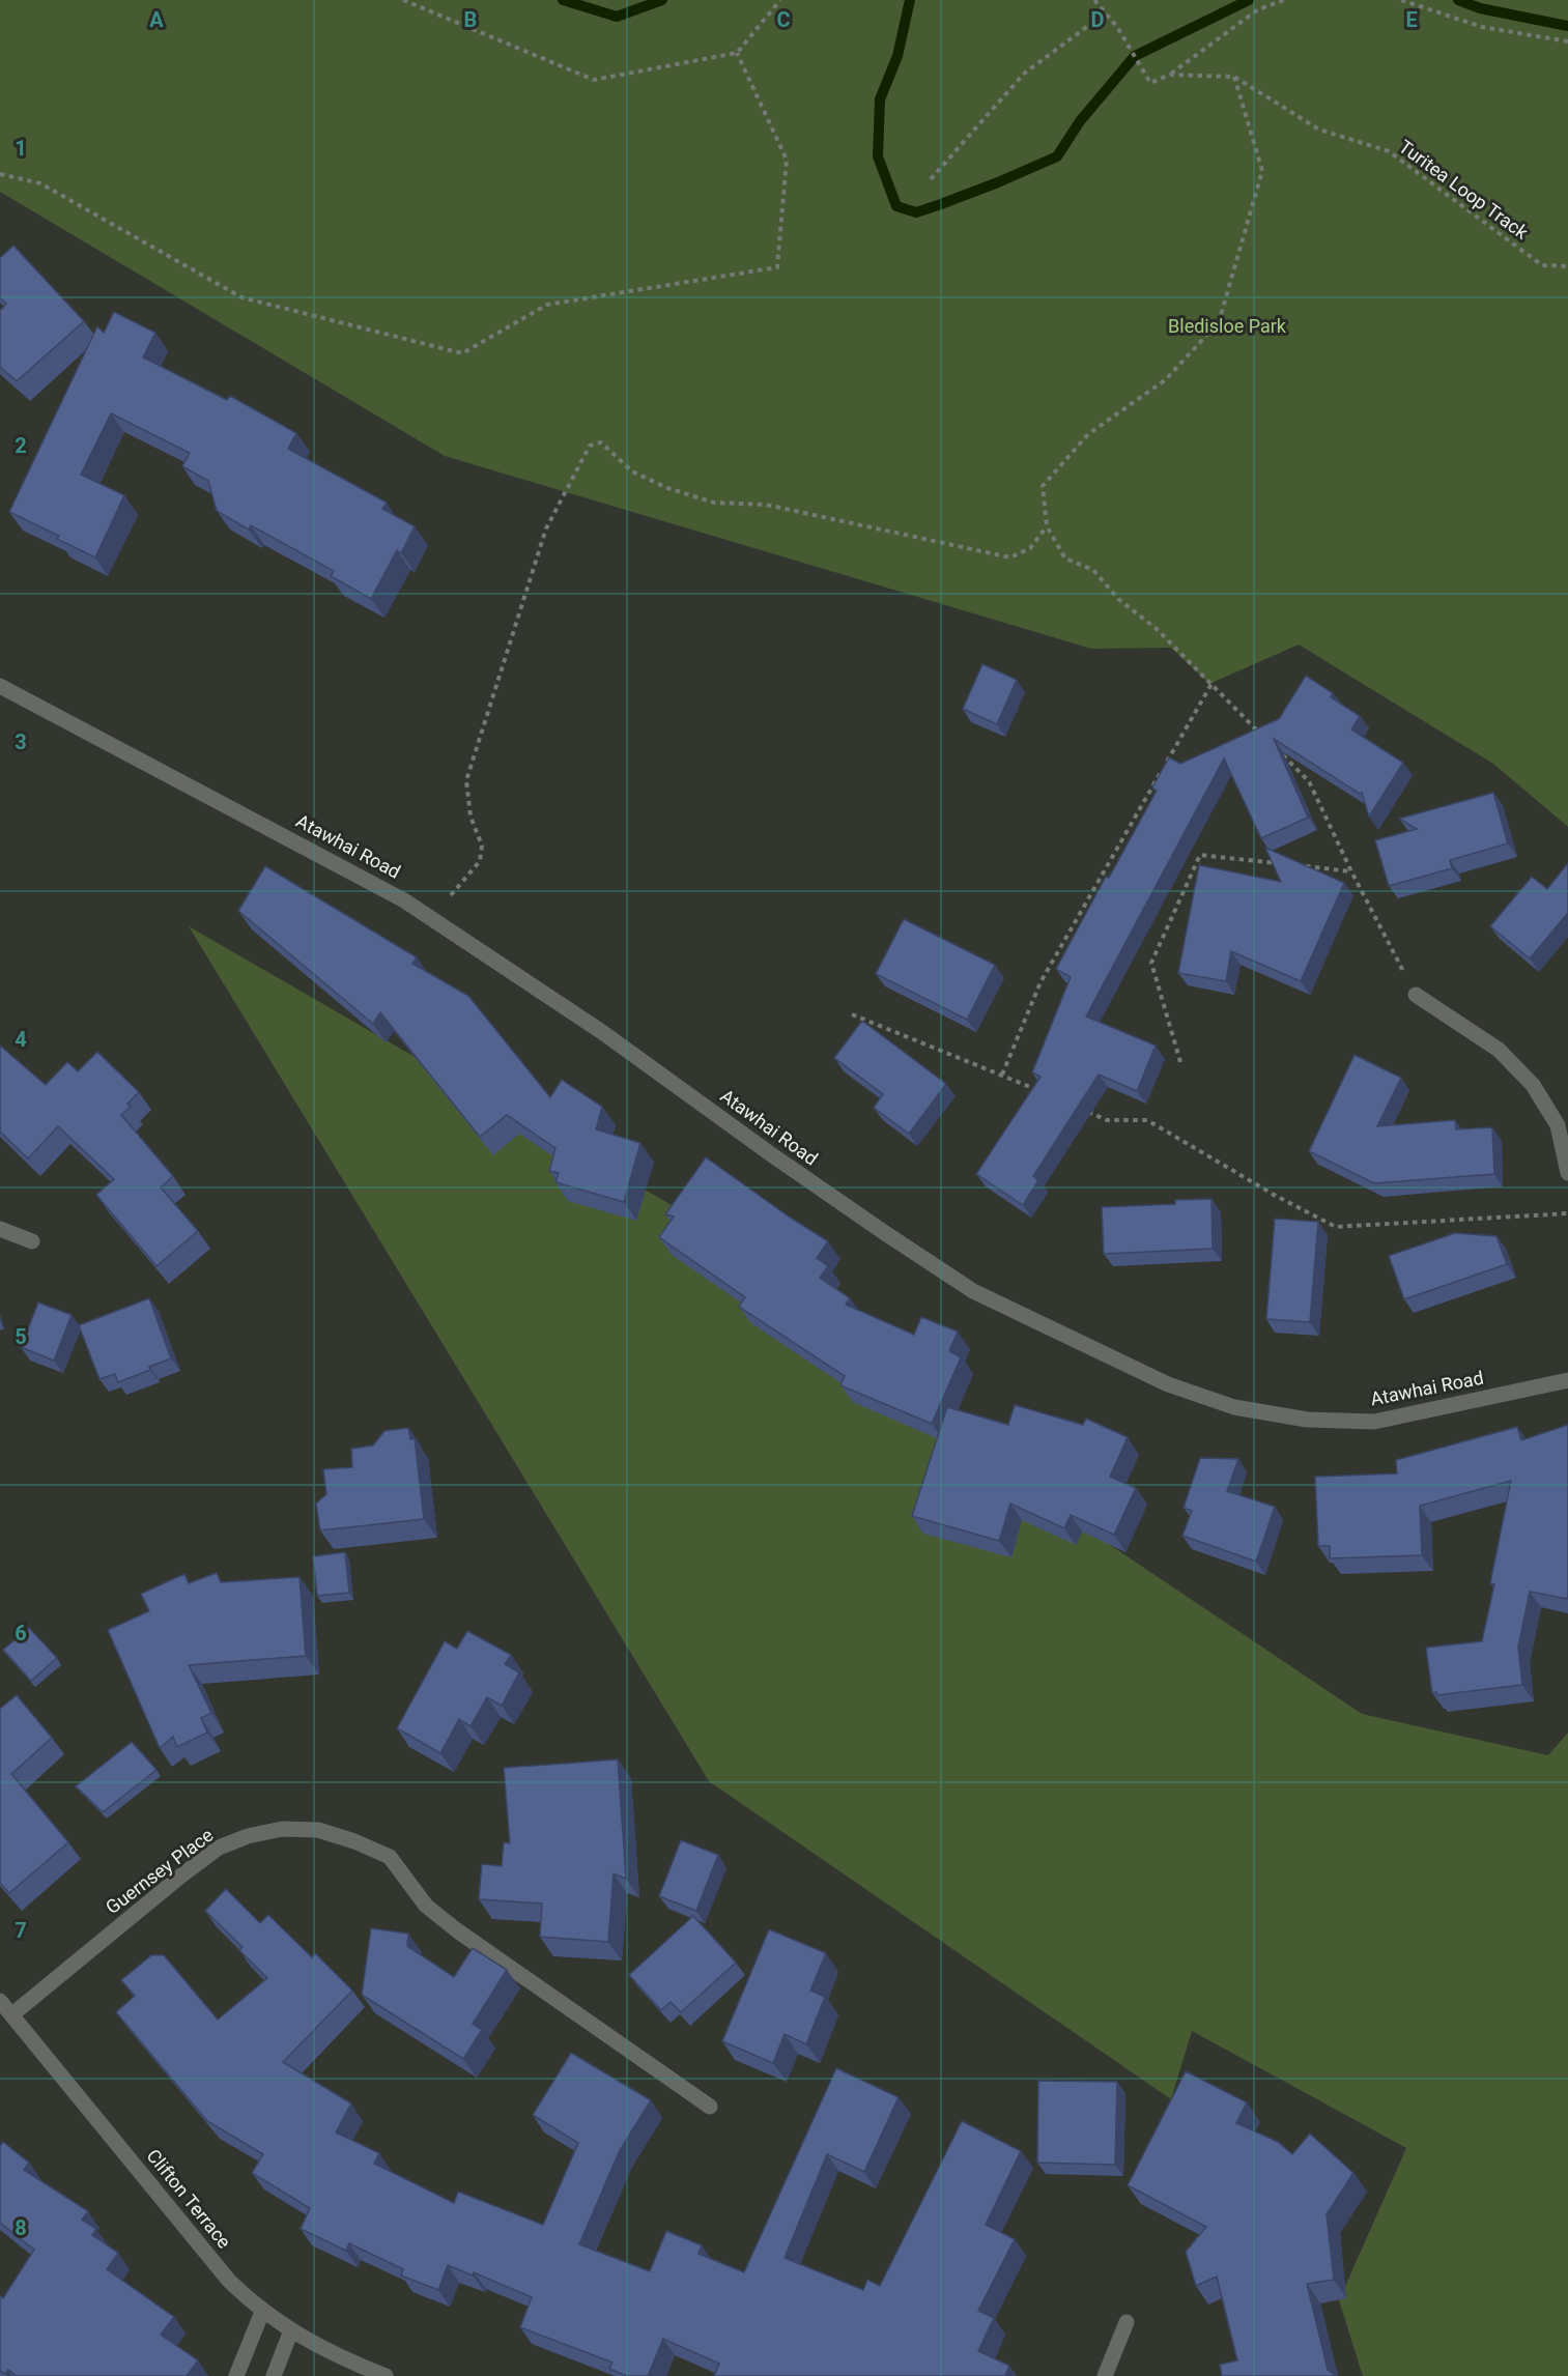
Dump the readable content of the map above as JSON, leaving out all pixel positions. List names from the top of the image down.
{
  "streets": {
    "street": ["Atawhai Road", "Guernsey Place", "Clifton Terrace"],
    "path": ["Turitea Loop Track"]
  },
  "crossings": [
    ["Guernsey Place", "Clifton Terrace"]
  ],
  "parks": ["Bledisloe Park"],
  "grid": {
    "columns": [
      "A",
      "B",
      "C",
      "D",
      "E"
    ],
    "rows": [
      "1",
      "2",
      "3",
      "4",
      "5",
      "6",
      "7",
      "8"
    ]
  }
}
